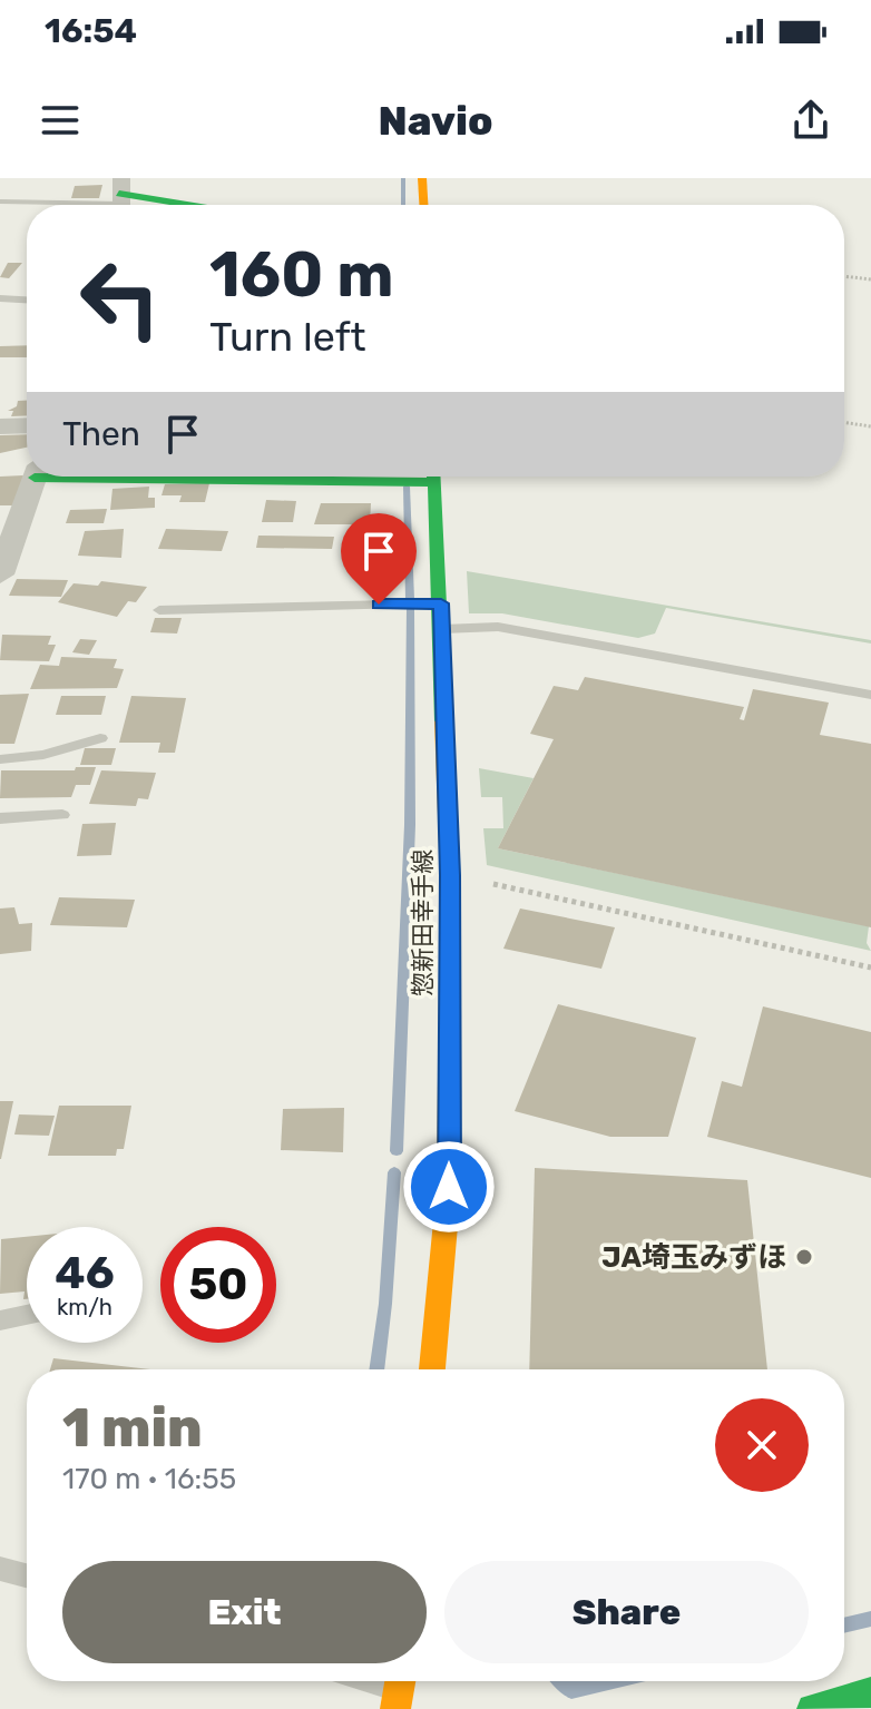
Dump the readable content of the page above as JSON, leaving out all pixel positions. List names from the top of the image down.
{
  "streets": {
    "main road": ["惣新田幸手線"]
  },
  "places": ["JA埼玉みずほ"],
  "page": {
    "status": "16:54",
    "header": "Navio",
    "turn": ["160 m", "Turn left"],
    "then": "Then",
    "speed": "46 km/h",
    "limit": "50",
    "heading": ["1 min", "170 m · 16:55"],
    "buttons": ["Exit", "Share"]
  }
}
